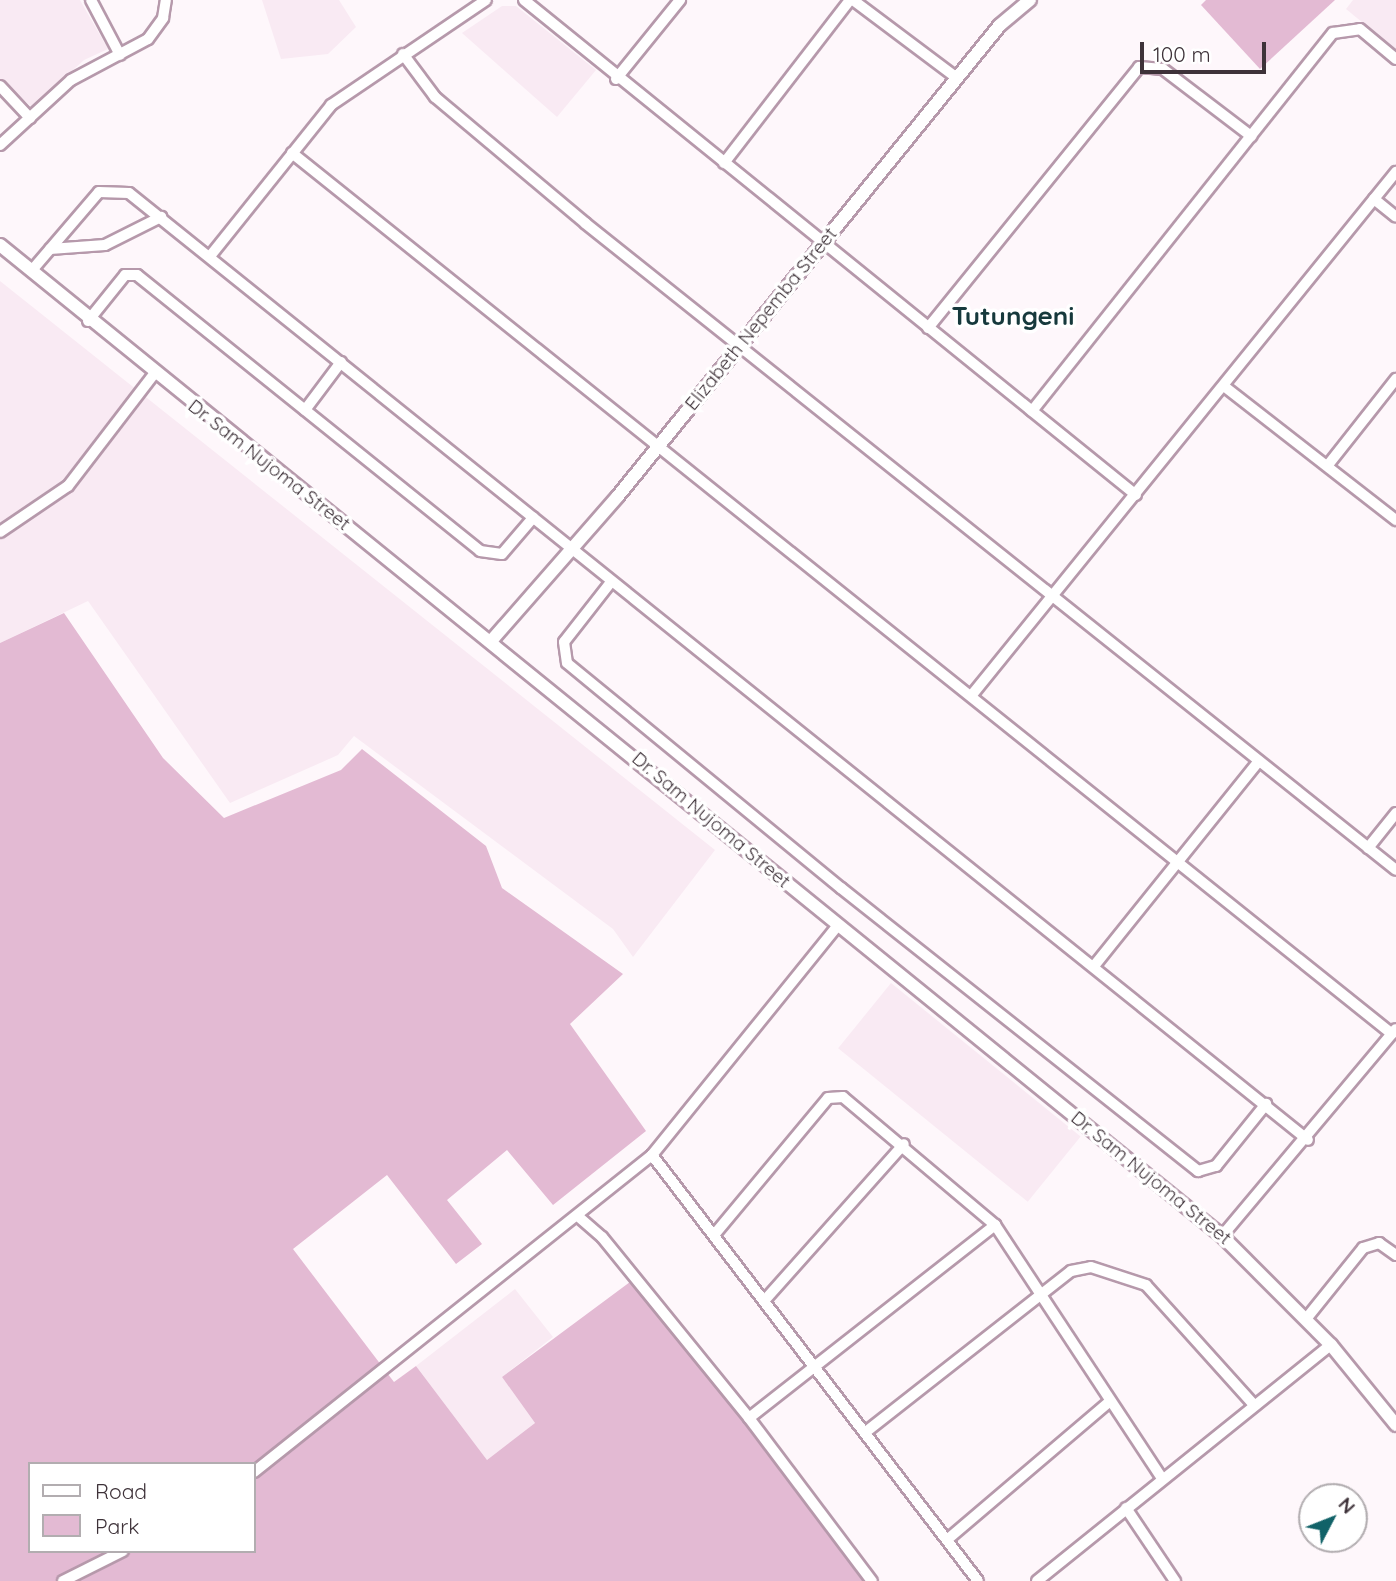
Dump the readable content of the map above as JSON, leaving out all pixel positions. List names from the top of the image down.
{
  "streets": {
    "street": ["Elizabeth Nepemba Street", "Dr. Sam Nujoma Street"]
  },
  "crossings": [
    ["Elizabeth Nepemba Street", "Dr. Sam Nujoma Street"]
  ],
  "districts": ["Tutungeni"],
  "legend": ["Road", "Park"],
  "scale_bar": "100 m",
  "north": "top right"
}
